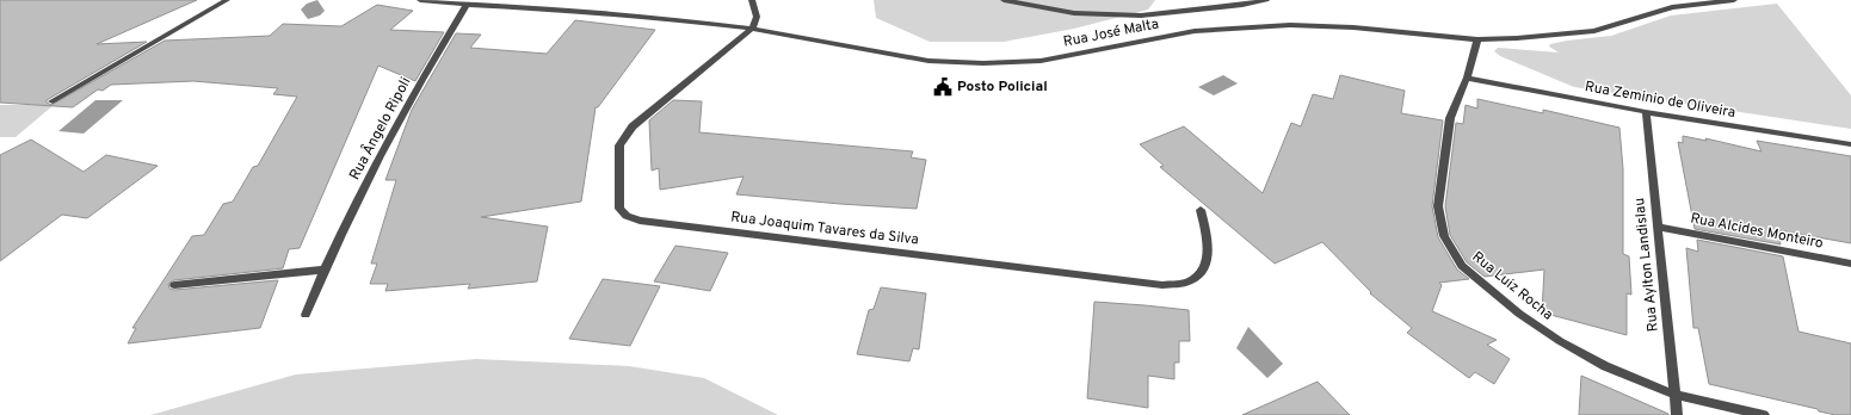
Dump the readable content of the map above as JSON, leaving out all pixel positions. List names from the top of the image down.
{
  "streets": {
    "street": [
      "Rua José Malta",
      "Rua Zeminio de Oliveira",
      "Rua Ângelo Ripoli",
      "Rua Joaquim Tavares da Silva",
      "Rua Alcides Monteiro",
      "Rua Aylton Landislau",
      "Rua Luiz Rocha"
    ]
  },
  "crossings": [
    ["Rua José Malta", "Rua Ângelo Ripoli"],
    ["Rua José Malta", "Rua Joaquim Tavares da Silva"],
    ["Rua José Malta", "Rua Luiz Rocha"],
    ["Rua Zeminio de Oliveira", "Rua Aylton Landislau"],
    ["Rua Zeminio de Oliveira", "Rua Luiz Rocha"],
    ["Rua Alcides Monteiro", "Rua Aylton Landislau"],
    ["Rua Aylton Landislau", "Rua Luiz Rocha"]
  ],
  "places": {
    "public building": ["Posto Policial"]
  }
}
